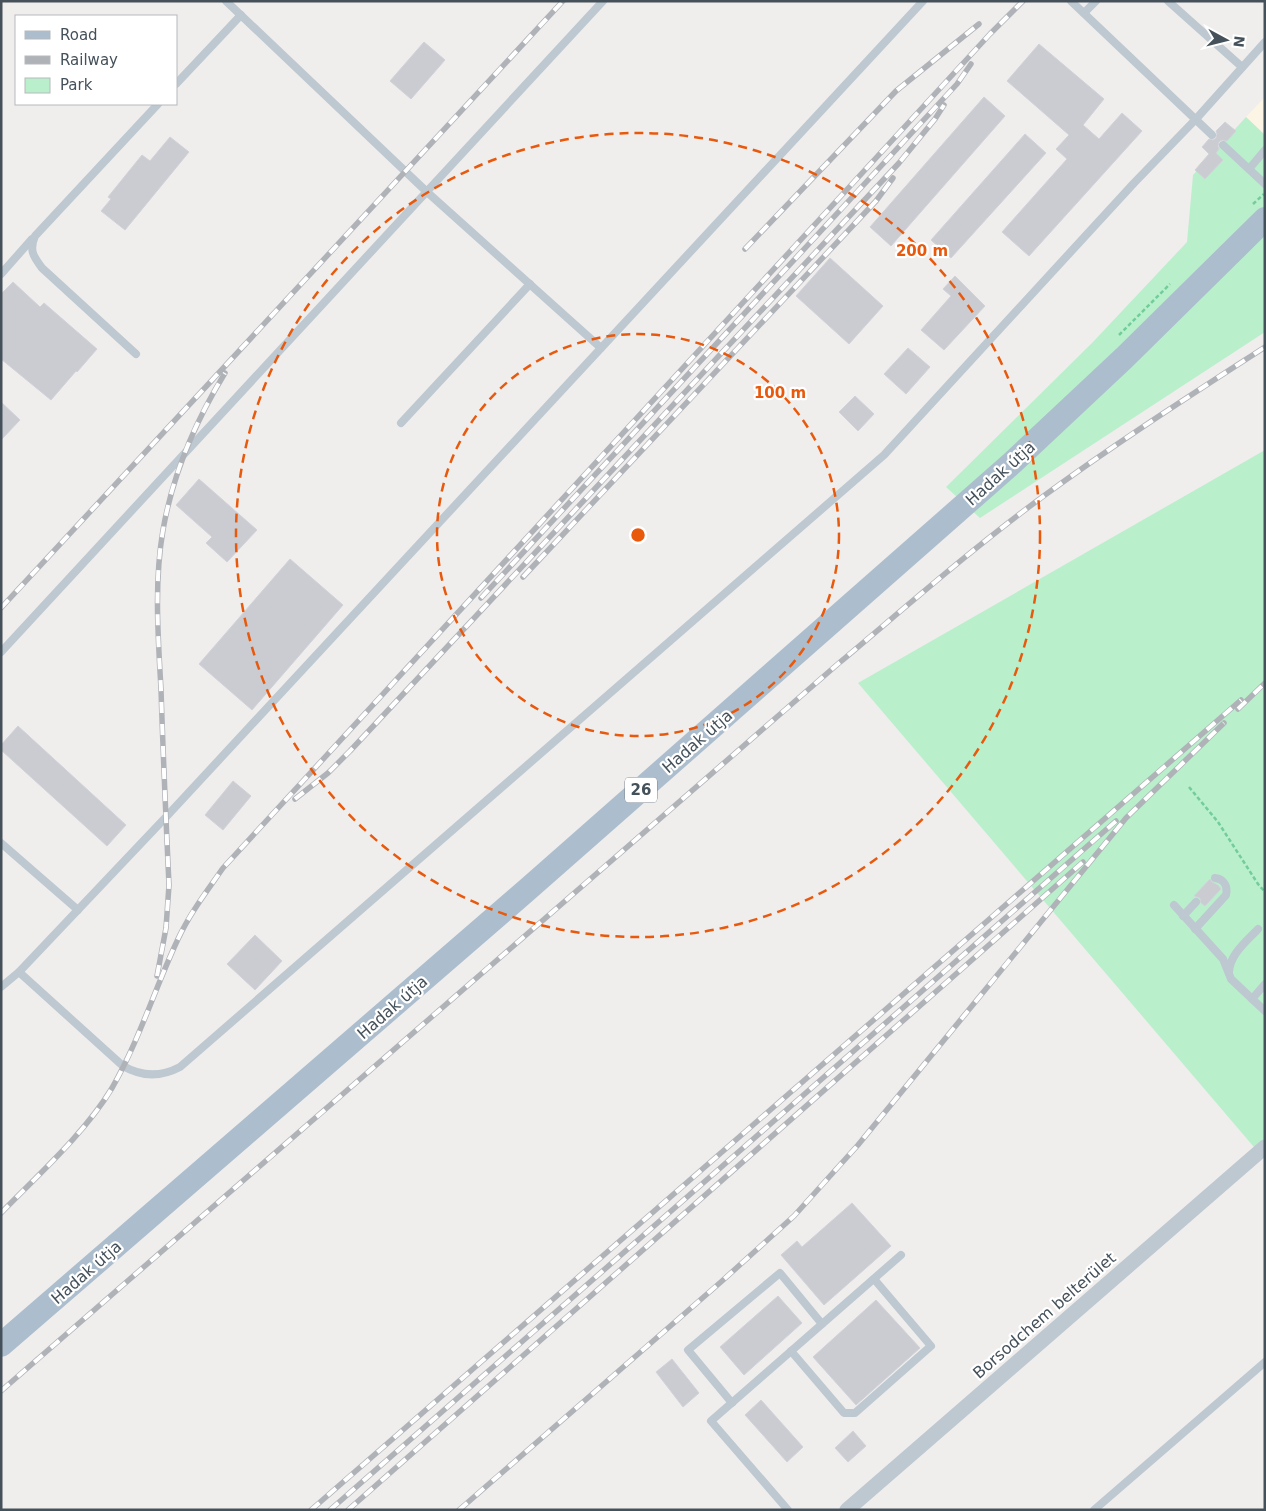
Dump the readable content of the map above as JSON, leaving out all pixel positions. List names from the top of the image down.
{
  "streets": {
    "main road": ["Hadak útja", "26"],
    "street": ["Borsodchem belterület"]
  },
  "legend": ["Road", "Railway", "Park"],
  "north": "right",
  "rings": ["200 m", "100 m"]
}
